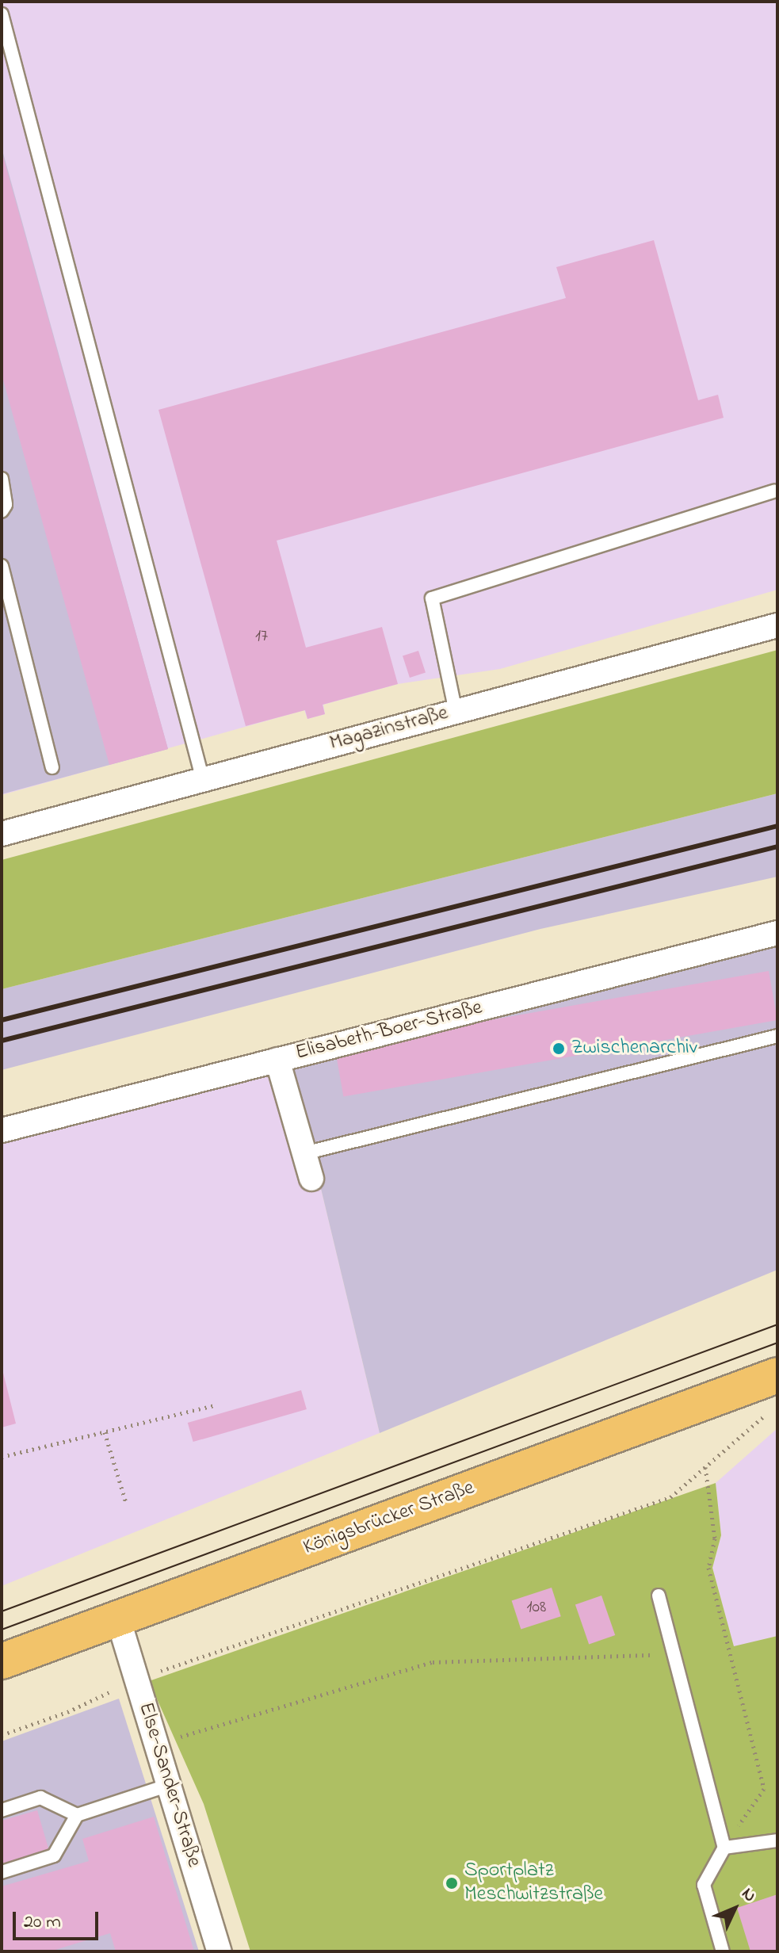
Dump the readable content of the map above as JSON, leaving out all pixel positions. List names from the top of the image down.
{
  "streets": {
    "main road": ["Königsbrücker Straße"],
    "street": ["Magazinstraße", "Elisabeth-Boer-Straße", "Else-Sander-Straße"]
  },
  "crossings": [
    ["Königsbrücker Straße", "Else-Sander-Straße"]
  ],
  "places": ["Zwischenarchiv", "Sportplatz Meschwitzstraße"],
  "house_numbers": ["17", "108"],
  "scale_bar": "20 m",
  "north": "top right"
}
